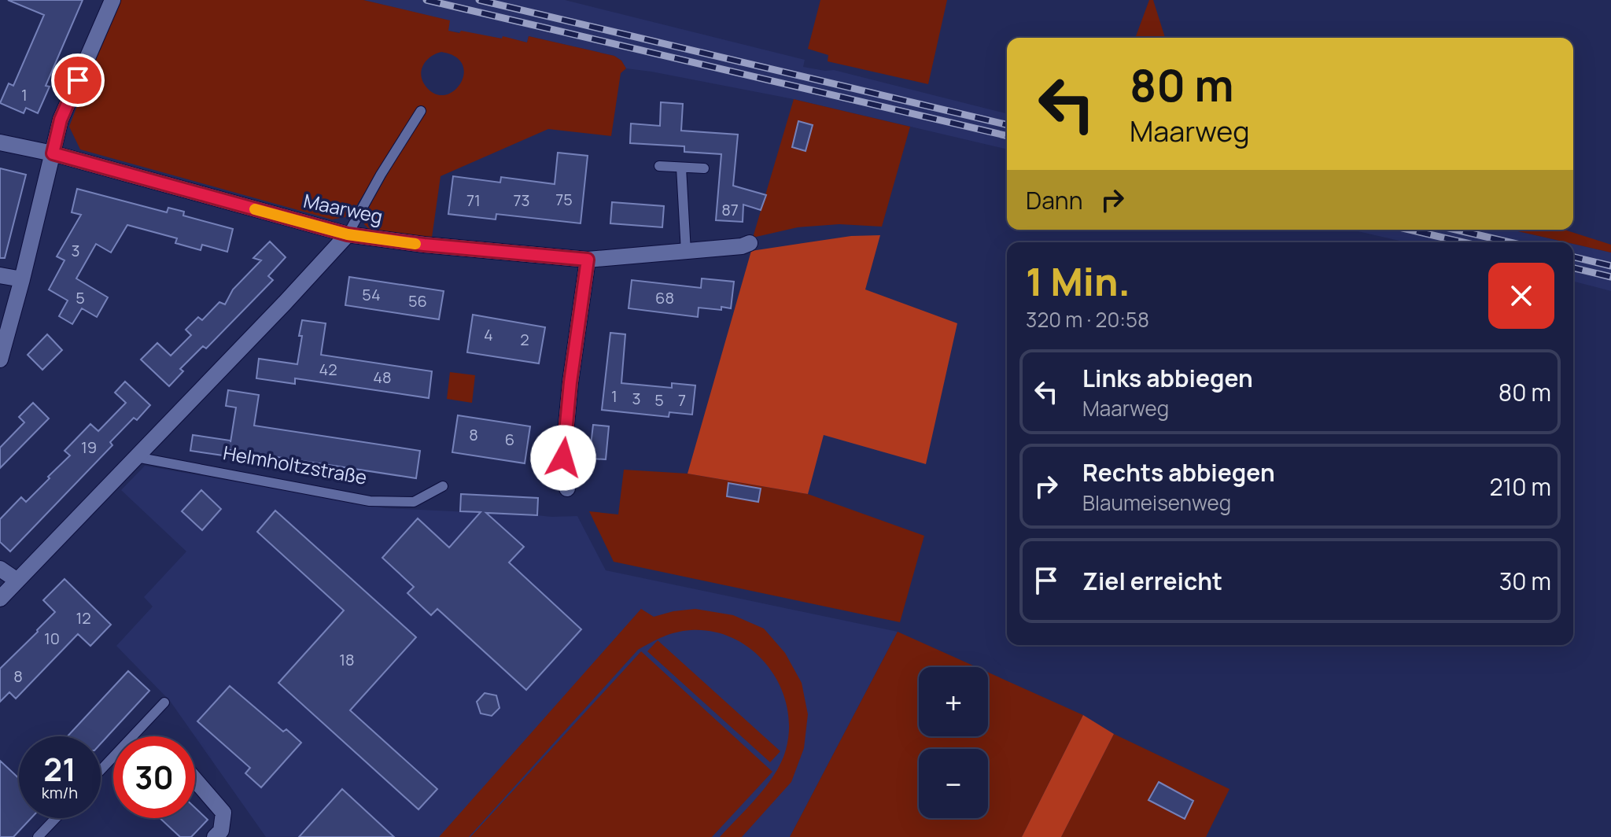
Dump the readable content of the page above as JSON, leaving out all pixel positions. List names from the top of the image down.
{
  "streets": {
    "street": ["Maarweg"],
    "lane": ["Helmholtzstraße"]
  },
  "house_numbers": [
    "1",
    "75",
    "71",
    "73",
    "87",
    "3",
    "54",
    "5",
    "68",
    "56",
    "4",
    "2",
    "42",
    "48",
    "1",
    "3",
    "5",
    "7",
    "8",
    "6",
    "19",
    "12",
    "10",
    "18",
    "8"
  ],
  "page": {
    "turn": ["80 m", "Maarweg"],
    "then": "Dann",
    "heading": ["1 Min.", "320 m · 20:58"],
    "list": [
      {
        "name": "Links abbiegen",
        "note": "Maarweg",
        "value": "80 m"
      },
      {
        "name": "Rechts abbiegen",
        "note": "Blaumeisenweg",
        "value": "210 m"
      },
      {
        "name": "Ziel erreicht",
        "value": "30 m"
      }
    ],
    "map_buttons": ["+", "−"],
    "speed": "21 km/h",
    "limit": "30"
  }
}
